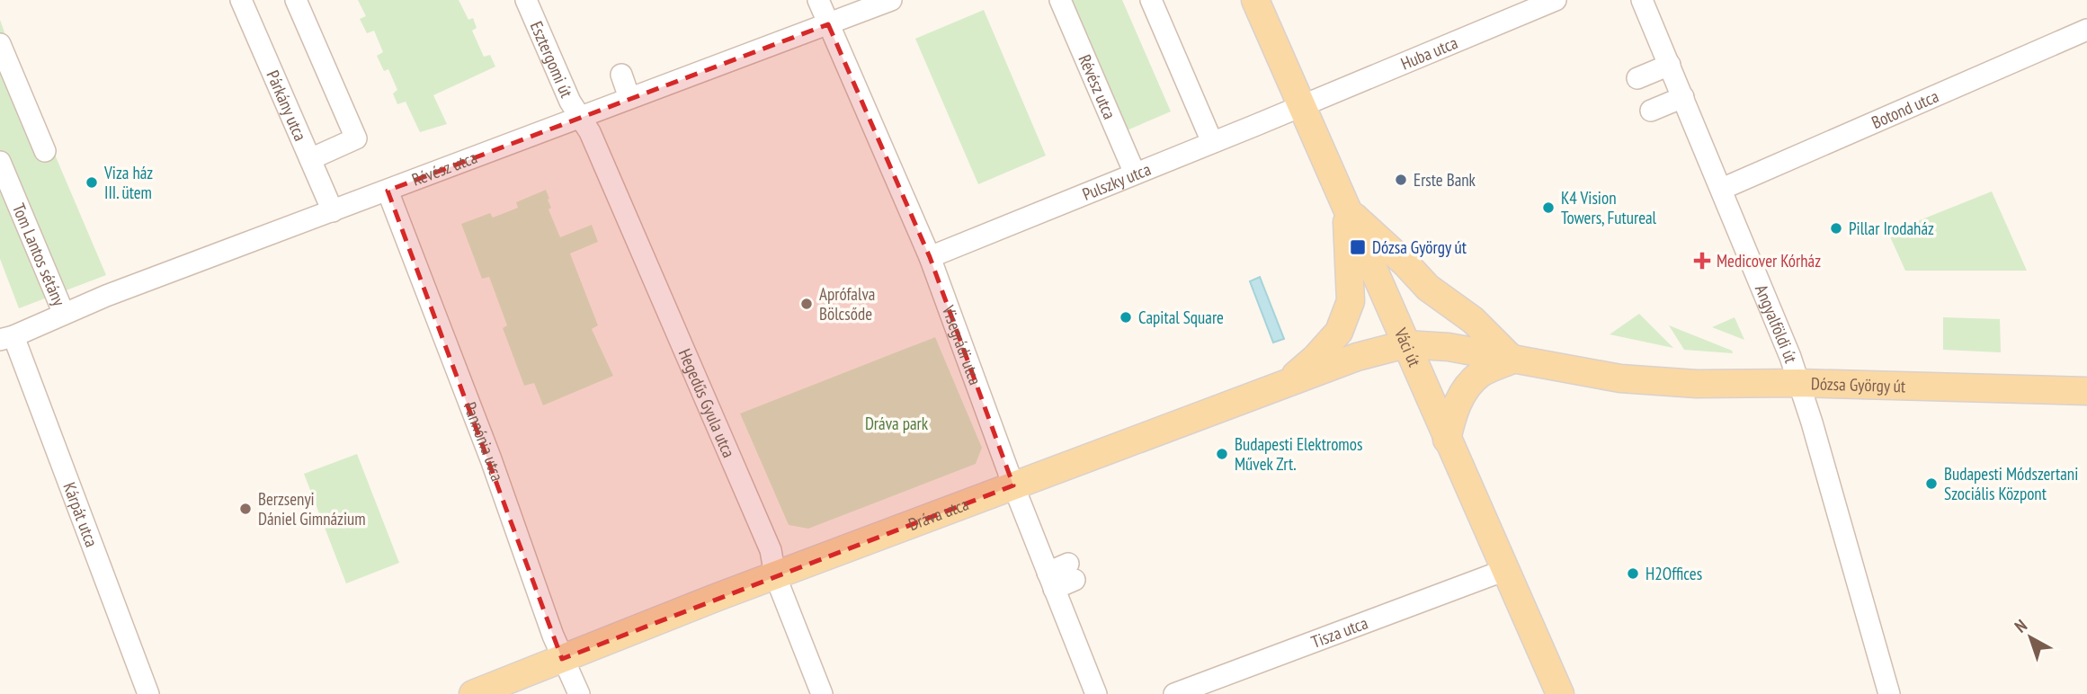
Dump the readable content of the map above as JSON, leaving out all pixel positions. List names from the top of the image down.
{
  "streets": {
    "main road": ["Váci út", "Dózsa György út", "Dráva utca"],
    "street": [
      "Huba utca",
      "Esztergomi út",
      "Révész utca",
      "Párkány utca",
      "Botond utca",
      "Pulszky utca",
      "Tom Lantos sétány",
      "Angyalföldi út",
      "Visegrádi utca",
      "Hegedűs Gyula utca",
      "Pannónia utca",
      "Kárpát utca",
      "Tisza utca"
    ]
  },
  "crossings": [
    ["Huba utca", "Pulszky utca"],
    ["Huba utca", "Váci út"],
    ["Esztergomi út", "Révész utca"],
    ["Esztergomi út", "Hegedűs Gyula utca"],
    ["Révész utca", "Párkány utca"],
    ["Révész utca", "Pulszky utca"],
    ["Révész utca", "Tom Lantos sétány"],
    ["Révész utca", "Visegrádi utca"],
    ["Révész utca", "Hegedűs Gyula utca"],
    ["Révész utca", "Pannónia utca"],
    ["Révész utca", "Kárpát utca"],
    ["Botond utca", "Angyalföldi út"],
    ["Pulszky utca", "Visegrádi utca"],
    ["Pulszky utca", "Váci út"],
    ["Angyalföldi út", "Dózsa György út"],
    ["Visegrádi utca", "Dráva utca"],
    ["Váci út", "Dózsa György út"],
    ["Váci út", "Dráva utca"],
    ["Váci út", "Tisza utca"],
    ["Dózsa György út", "Dráva utca"],
    ["Hegedűs Gyula utca", "Dráva utca"],
    ["Pannónia utca", "Dráva utca"]
  ],
  "parks": ["Dráva park"],
  "places": {
    "other": [
      "Erste Bank",
      "Viza ház III. ütem",
      "K4 Vision Towers, Futureal",
      "Pillar Irodaház",
      "Aprófalva Bölcsőde",
      "Capital Square",
      "Budapesti Elektromos Művek Zrt.",
      "Budapesti Módszertani Szociális Központ",
      "Berzsenyi Dániel Gimnázium",
      "H2Offices"
    ],
    "transit": ["Dózsa György út"],
    "health": ["Medicover Kórház"]
  },
  "north": "top left"
}
